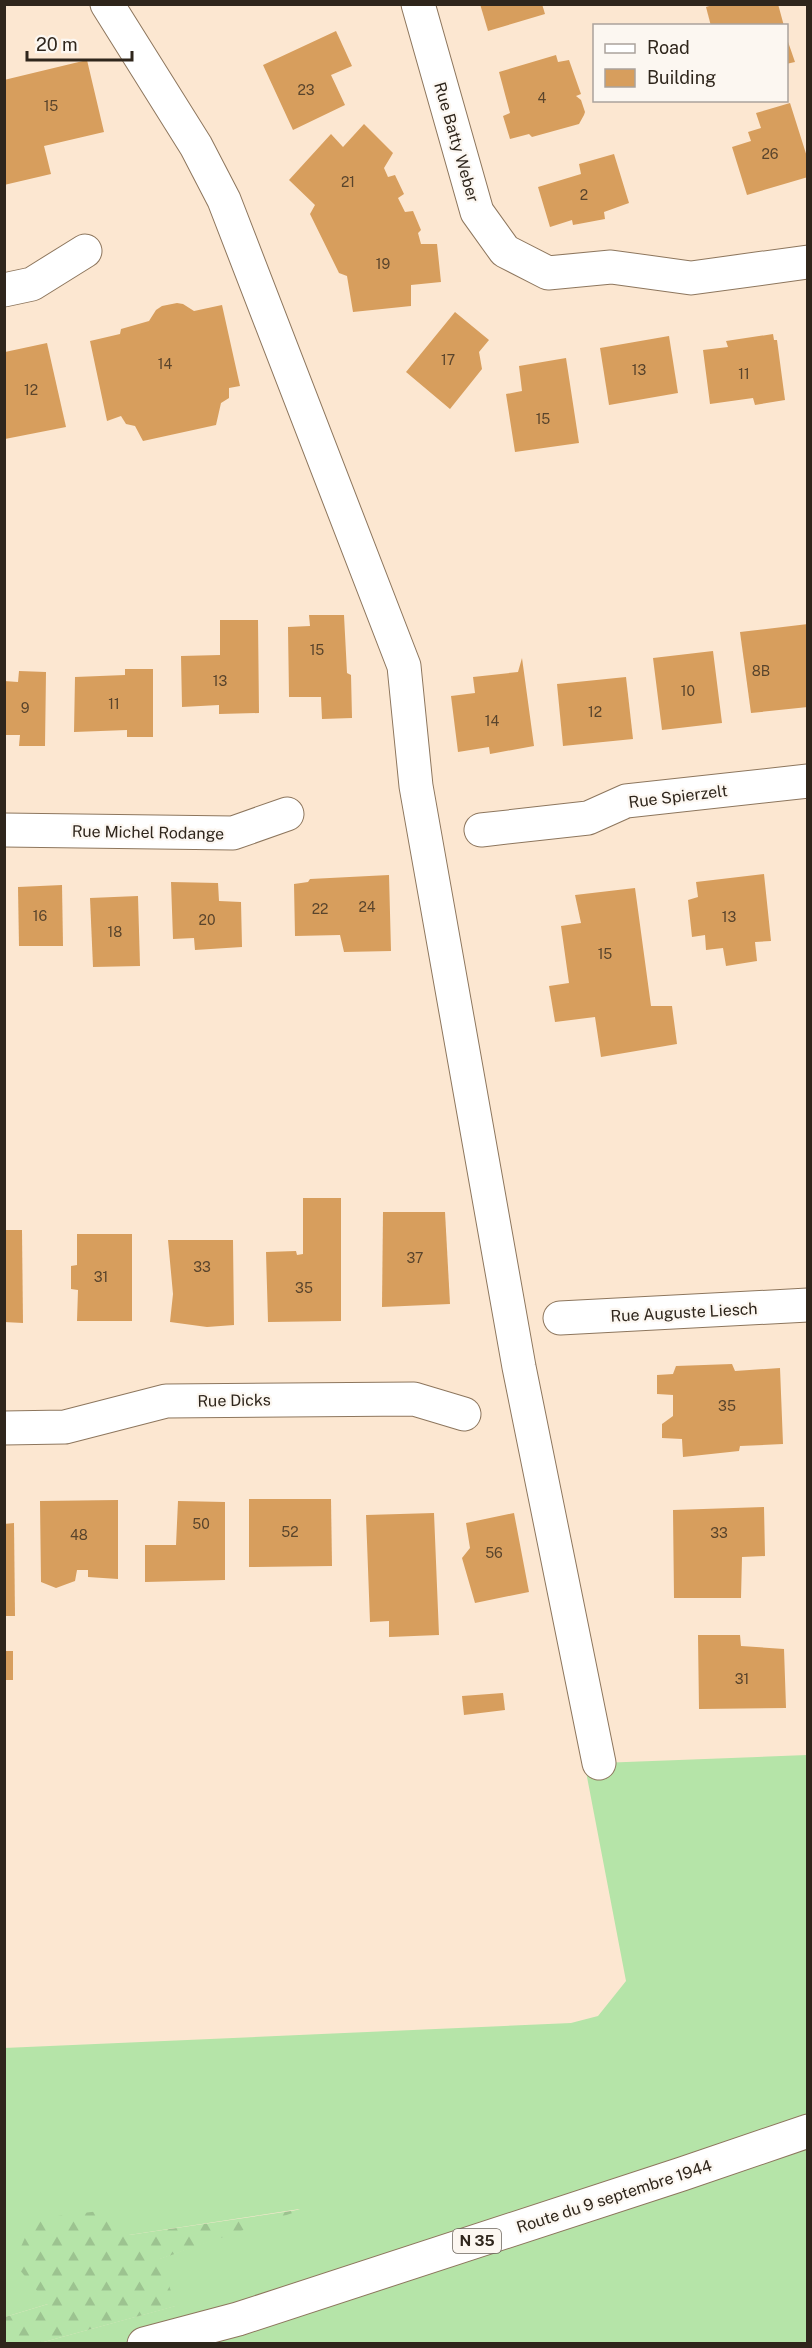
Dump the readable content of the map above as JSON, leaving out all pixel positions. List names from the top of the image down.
{
  "streets": {
    "street": [
      "Rue Batty Weber",
      "Rue Spierzelt",
      "Rue Michel Rodange",
      "Rue Auguste Liesch",
      "Rue Dicks",
      "Route du 9 septembre 1944",
      "N 35"
    ]
  },
  "house_numbers": [
    "23",
    "4",
    "15",
    "26",
    "21",
    "2",
    "19",
    "17",
    "14",
    "13",
    "11",
    "12",
    "15",
    "15",
    "8B",
    "13",
    "10",
    "11",
    "9",
    "12",
    "14",
    "24",
    "22",
    "16",
    "13",
    "20",
    "18",
    "15",
    "37",
    "33",
    "31",
    "35",
    "35",
    "50",
    "52",
    "33",
    "48",
    "56",
    "31"
  ],
  "legend": ["Road", "Building"],
  "scale_bar": "20 m"
}
